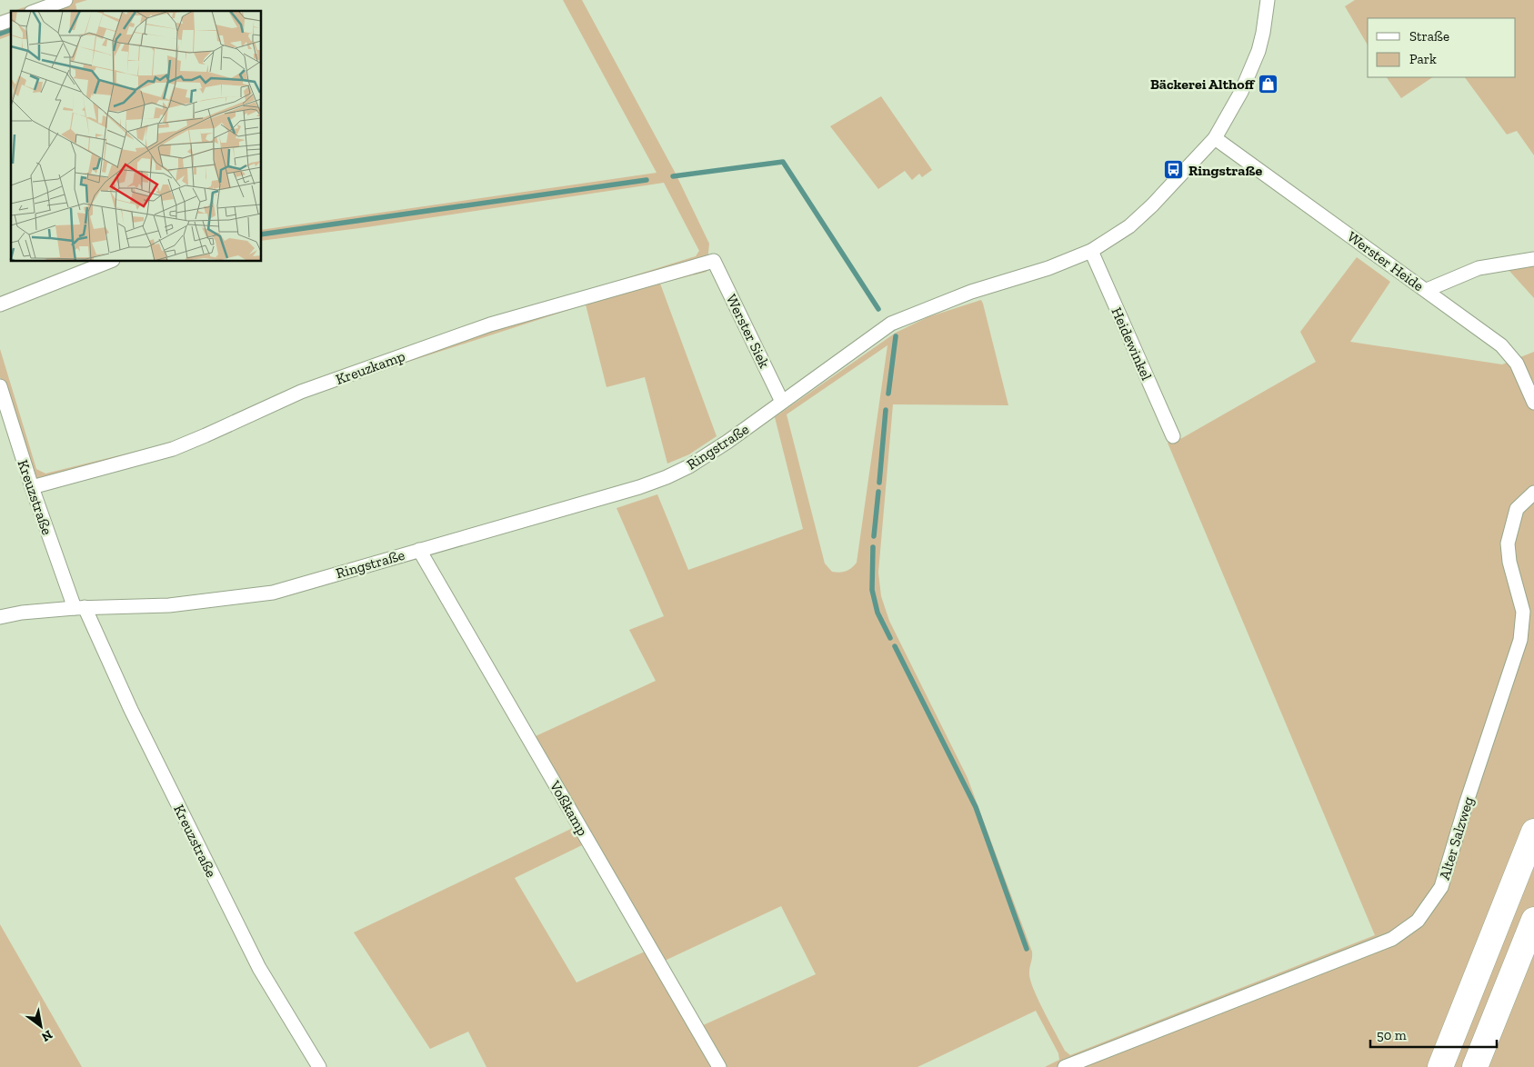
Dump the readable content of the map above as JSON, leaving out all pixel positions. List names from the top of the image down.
{
  "streets": {
    "street": [
      "Werster Heide",
      "Werster Siek",
      "Heidewinkel",
      "Kreuzkamp",
      "Ringstraße",
      "Kreuzstraße",
      "Voßkamp",
      "Alter Salzweg"
    ]
  },
  "crossings": [
    ["Werster Heide", "Ringstraße"],
    ["Werster Siek", "Kreuzkamp"],
    ["Werster Siek", "Ringstraße"],
    ["Heidewinkel", "Ringstraße"],
    ["Kreuzkamp", "Kreuzstraße"],
    ["Ringstraße", "Kreuzstraße"],
    ["Ringstraße", "Voßkamp"]
  ],
  "places": {
    "shop": ["Bäckerei Althoff"],
    "bus stop": ["Ringstraße"]
  },
  "legend": ["Straße", "Park"],
  "scale_bar": "50 m",
  "north": "bottom right"
}
